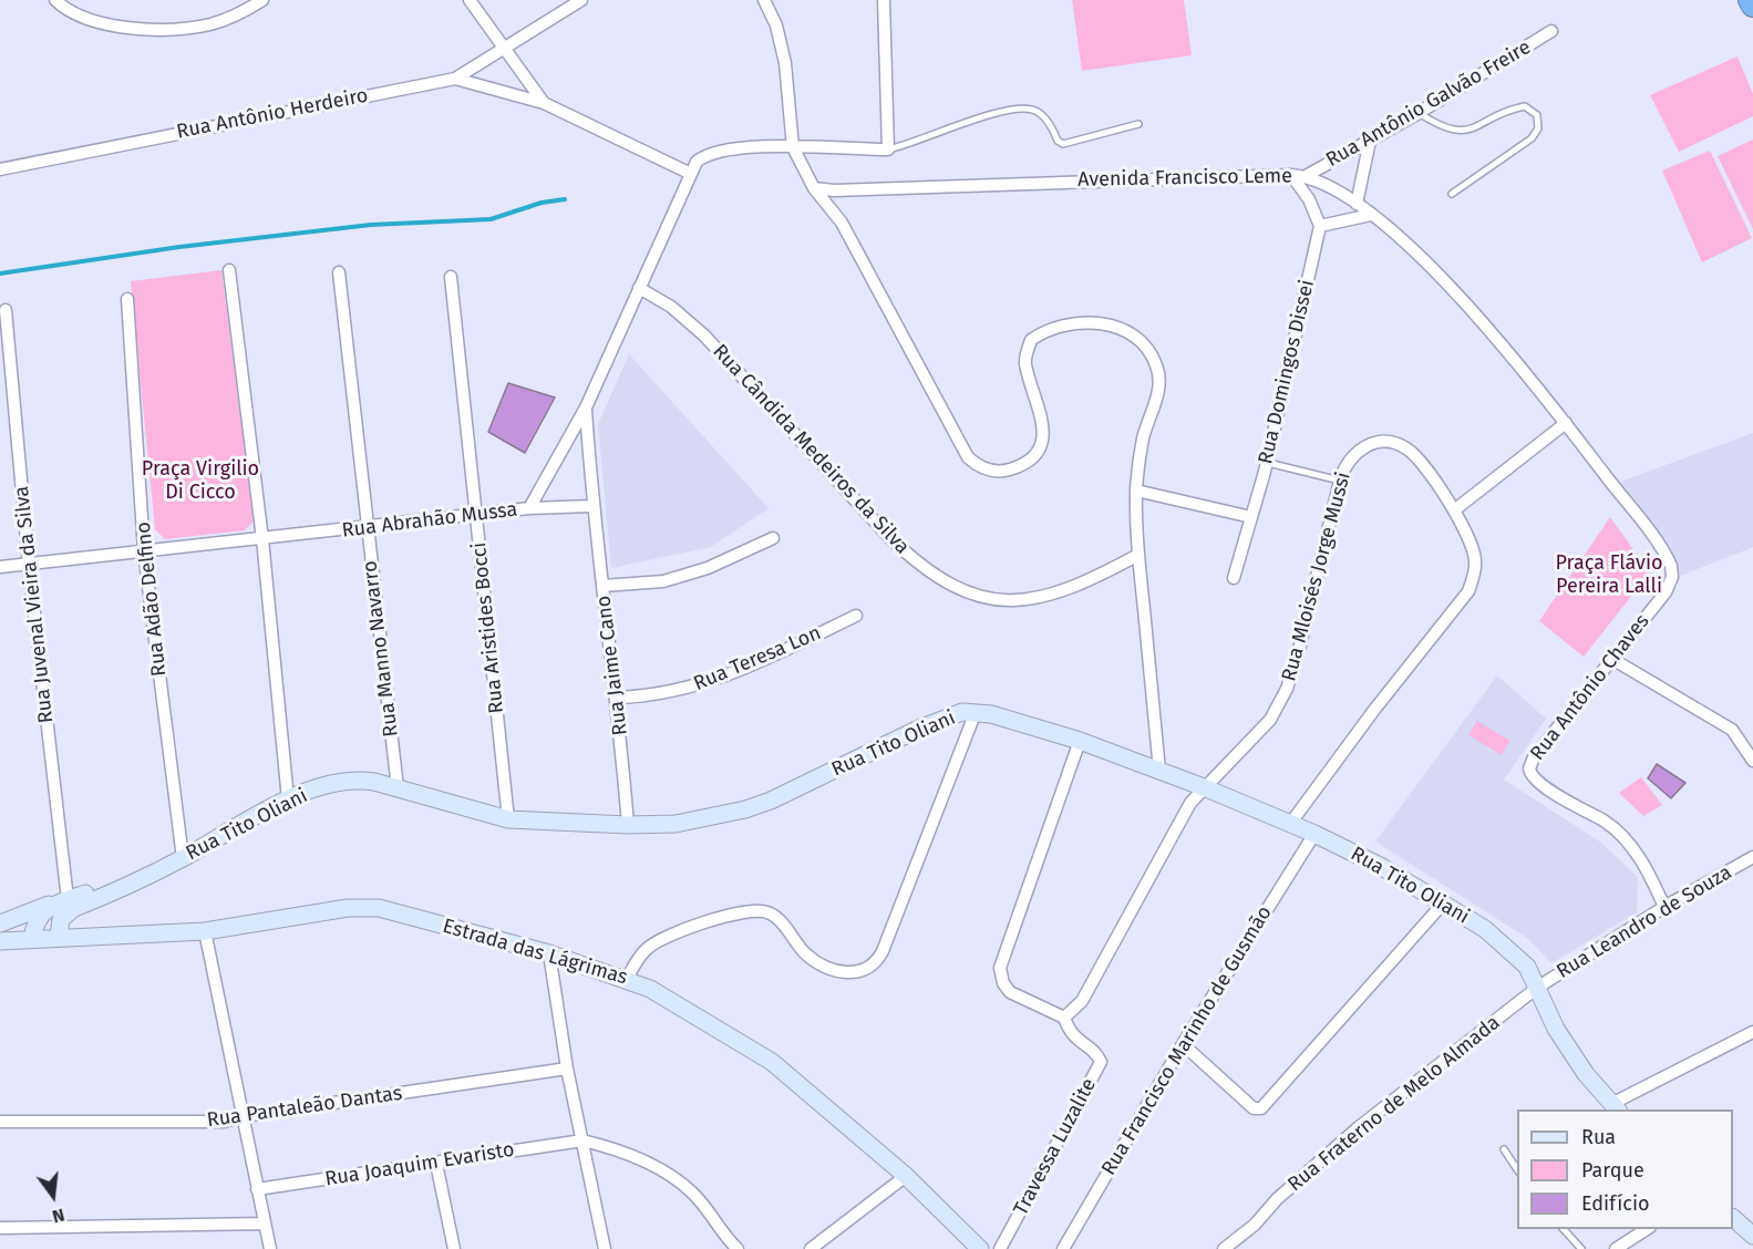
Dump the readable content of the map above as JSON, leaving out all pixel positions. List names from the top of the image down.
{
  "streets": {
    "street": [
      "Rua Antônio Galvão Freire",
      "Rua Antônio Herdeiro",
      "Avenida Francisco Leme",
      "Rua Domingos Dissei",
      "Rua Cândida Medeiros da Silva",
      "Rua Abrahão Mussa",
      "Rua Mloisés Jorge Mussi",
      "Rua Adão Delfino",
      "Rua Juvenal Vieira da Silva",
      "Rua Aristides Bocci",
      "Rua Manno Navarro",
      "Rua Teresa Lon",
      "Rua Jaime Cano",
      "Rua Antônio Chaves",
      "Rua Tito Oliani",
      "Rua Leandro de Souza",
      "Estrada das Lágrimas",
      "Rua Francisco Marinho de Gusmão",
      "Rua Fraterno de Melo Almada",
      "Rua Pantaleão Dantas",
      "Travessa Luzalite",
      "Rua Joaquim Evaristo"
    ]
  },
  "crossings": [
    ["Rua Antônio Galvão Freire", "Avenida Francisco Leme"],
    ["Avenida Francisco Leme", "Rua Antônio Chaves"],
    ["Rua Cândida Medeiros da Silva", "Rua Abrahão Mussa"],
    ["Rua Abrahão Mussa", "Rua Adão Delfino"],
    ["Rua Abrahão Mussa", "Rua Juvenal Vieira da Silva"],
    ["Rua Abrahão Mussa", "Rua Aristides Bocci"],
    ["Rua Abrahão Mussa", "Rua Manno Navarro"],
    ["Rua Abrahão Mussa", "Rua Jaime Cano"],
    ["Rua Mloisés Jorge Mussi", "Rua Tito Oliani"],
    ["Rua Mloisés Jorge Mussi", "Travessa Luzalite"],
    ["Rua Adão Delfino", "Rua Tito Oliani"],
    ["Rua Juvenal Vieira da Silva", "Rua Tito Oliani"],
    ["Rua Aristides Bocci", "Rua Tito Oliani"],
    ["Rua Manno Navarro", "Rua Tito Oliani"],
    ["Rua Teresa Lon", "Rua Jaime Cano"],
    ["Rua Jaime Cano", "Rua Tito Oliani"],
    ["Rua Antônio Chaves", "Rua Leandro de Souza"],
    ["Rua Tito Oliani", "Rua Leandro de Souza"],
    ["Rua Tito Oliani", "Estrada das Lágrimas"],
    ["Rua Tito Oliani", "Rua Francisco Marinho de Gusmão"],
    ["Rua Tito Oliani", "Rua Fraterno de Melo Almada"],
    ["Rua Leandro de Souza", "Rua Fraterno de Melo Almada"]
  ],
  "parks": ["Praça Virgilio Di Cicco", "Praça Flávio Pereira Lalli"],
  "legend": ["Rua", "Parque", "Edifício"],
  "north": "bottom"
}
